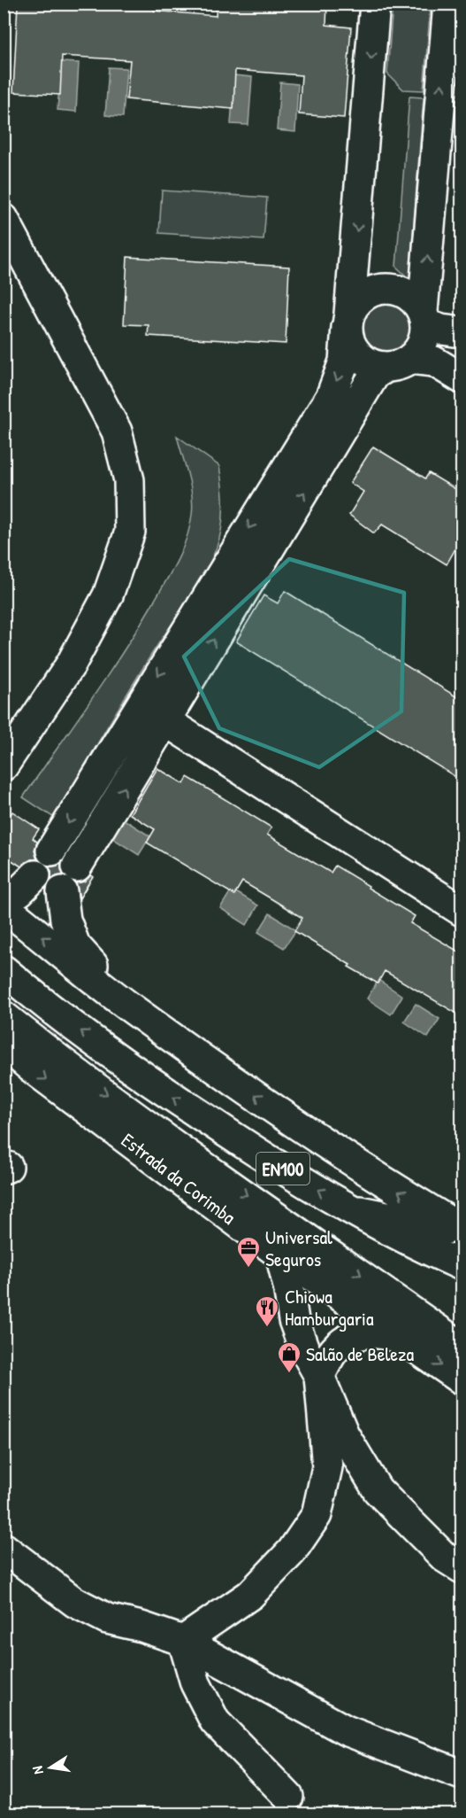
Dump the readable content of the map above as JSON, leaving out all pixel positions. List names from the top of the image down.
{
  "streets": {
    "street": ["EN100", "Estrada da Corimba"]
  },
  "places": {
    "office": ["Universal Seguros"],
    "restaurant": ["Chiowa Hamburgaria"],
    "shop": ["Salão de Beleza"]
  },
  "north": "left"
}
